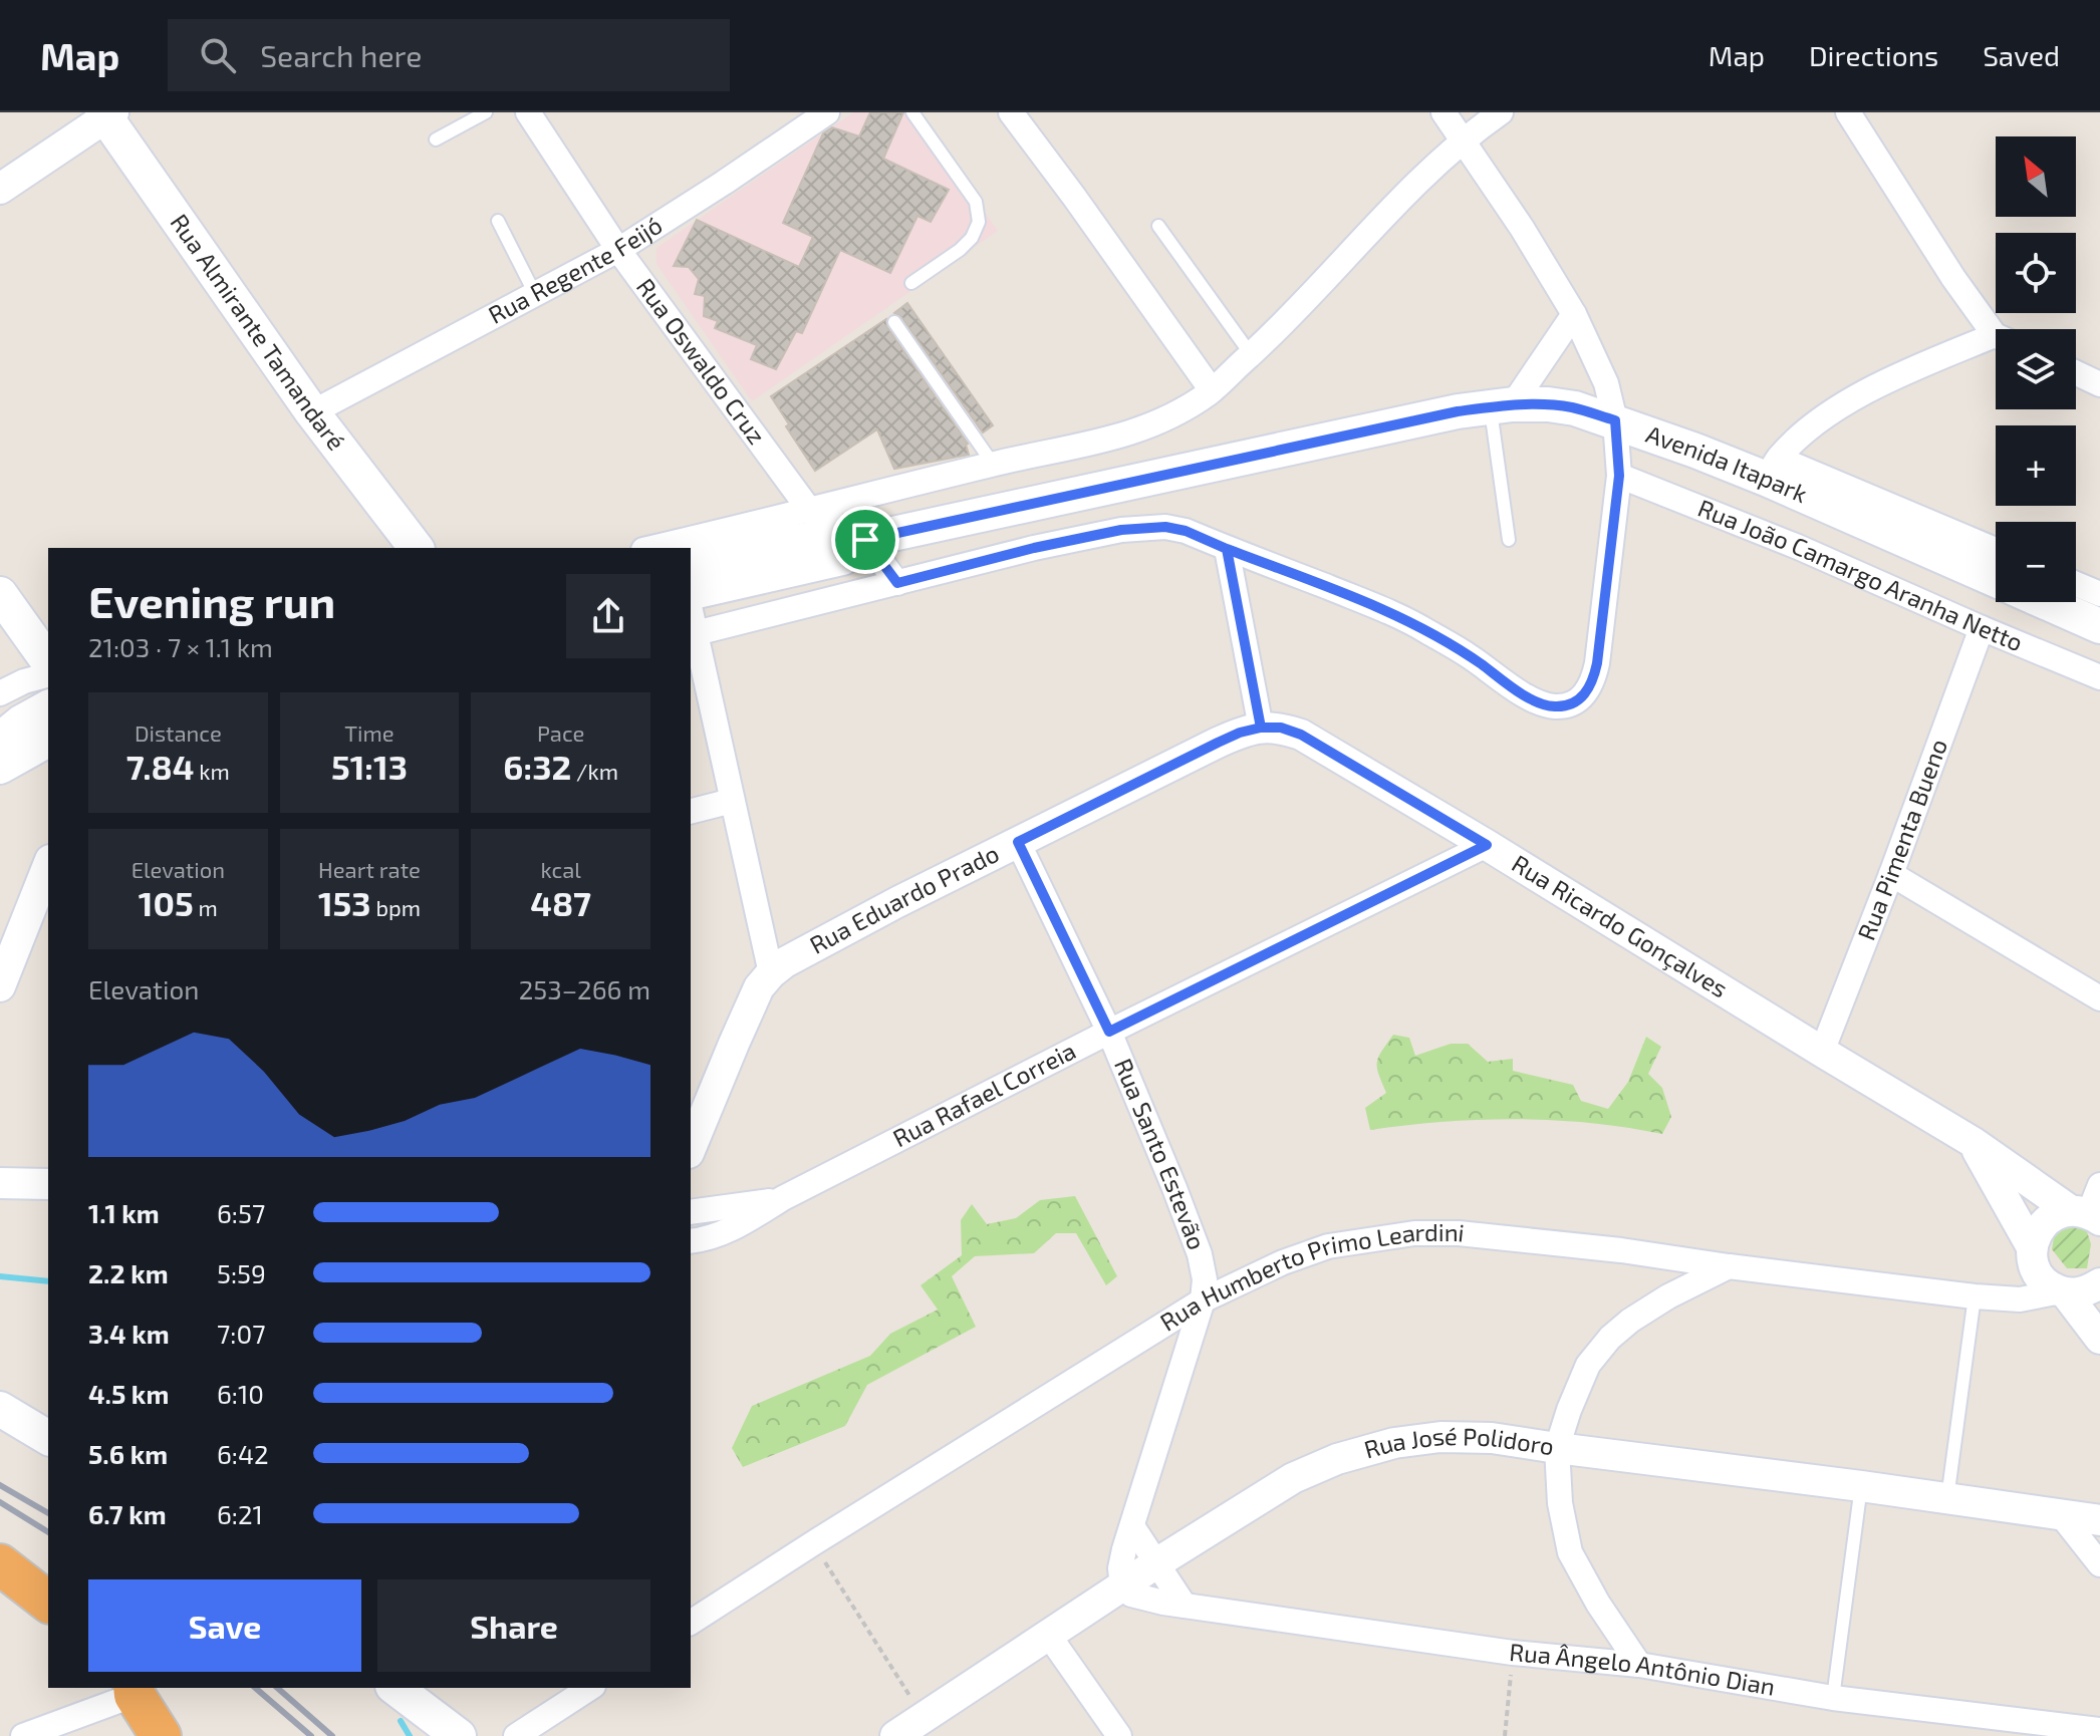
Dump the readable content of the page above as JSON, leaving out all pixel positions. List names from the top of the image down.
{
  "streets": {
    "main road": ["Rua Almirante Tamandaré", "Avenida Itapark"],
    "street": [
      "Rua Regente Feijó",
      "Rua Oswaldo Cruz",
      "Rua João Camargo Aranha Netto",
      "Rua Pimenta Bueno",
      "Rua Eduardo Prado",
      "Rua Ricardo Gonçalves",
      "Rua Rafael Correia",
      "Rua Santo Estevão",
      "Rua Humberto Primo Leardini",
      "Rua José Polidoro",
      "Rua Ângelo Antônio Dian"
    ]
  },
  "crossings": [
    ["Rua Regente Feijó", "Rua Almirante Tamandaré"],
    ["Rua Regente Feijó", "Rua Oswaldo Cruz"],
    ["Rua Oswaldo Cruz", "Avenida Itapark"],
    ["Rua João Camargo Aranha Netto", "Rua Pimenta Bueno"],
    ["Rua Pimenta Bueno", "Rua Ricardo Gonçalves"],
    ["Rua Eduardo Prado", "Rua Ricardo Gonçalves"],
    ["Rua Eduardo Prado", "Rua Santo Estevão"],
    ["Rua Ricardo Gonçalves", "Rua Rafael Correia"],
    ["Rua Ricardo Gonçalves", "Rua Humberto Primo Leardini"],
    ["Rua Rafael Correia", "Rua Santo Estevão"],
    ["Rua Santo Estevão", "Rua Humberto Primo Leardini"],
    ["Rua Santo Estevão", "Rua José Polidoro"],
    ["Rua Santo Estevão", "Rua Ângelo Antônio Dian"],
    ["Rua José Polidoro", "Rua Ângelo Antônio Dian"]
  ],
  "north": "top left",
  "page": {
    "header": "Map",
    "search": "Search here",
    "nav": ["Map", "Directions", "Saved"],
    "map_buttons": ["+", "−"],
    "heading": ["Evening run", "21:03 · 7 × 1.1 km"],
    "stats": [
      ["Distance", "7.84 km"],
      ["Time", "51:13"],
      ["Pace", "6:32 /km"],
      ["Elevation", "105 m"],
      ["Heart rate", "153 bpm"],
      ["kcal", "487"]
    ],
    "chart": ["Elevation", "253–266 m"],
    "list": [
      {
        "name": "1.1 km",
        "note": "6:57"
      },
      {
        "name": "2.2 km",
        "note": "5:59"
      },
      {
        "name": "3.4 km",
        "note": "7:07"
      },
      {
        "name": "4.5 km",
        "note": "6:10"
      },
      {
        "name": "5.6 km",
        "note": "6:42"
      },
      {
        "name": "6.7 km",
        "note": "6:21"
      }
    ],
    "buttons": ["Save", "Share"]
  }
}
